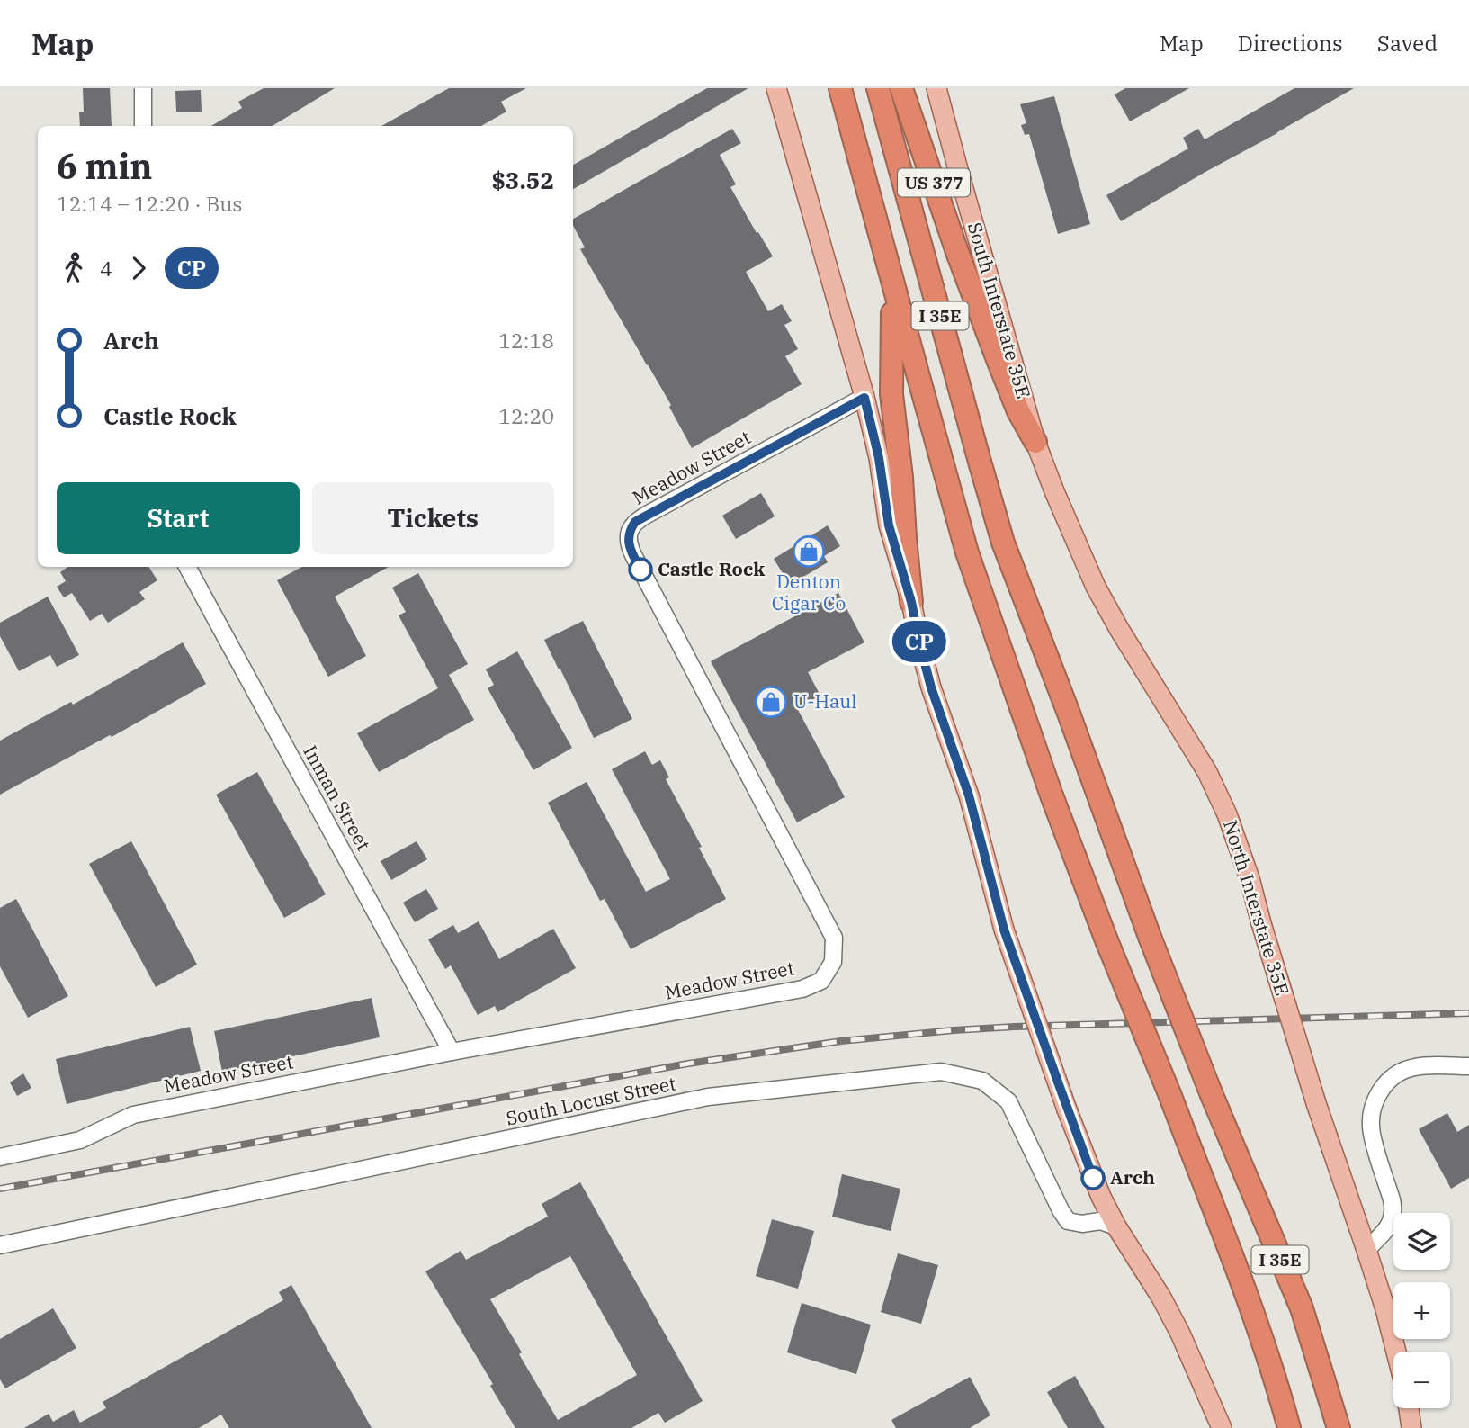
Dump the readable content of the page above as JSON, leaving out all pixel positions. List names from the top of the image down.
{
  "streets": {
    "highway": ["US 377", "I 35E"],
    "main road": ["South Interstate 35E", "North Interstate 35E"],
    "street": ["Meadow Street", "Inman Street", "South Locust Street"]
  },
  "crossings": [
    ["US 377", "South Interstate 35E"],
    ["US 377", "North Interstate 35E"],
    ["South Interstate 35E", "North Interstate 35E"],
    ["Meadow Street", "Inman Street"]
  ],
  "places": {
    "shop": ["Denton Cigar Co", "U-Haul"],
    "other": ["Castle Rock", "Arch"]
  },
  "lines": ["bus line CP"],
  "page": {
    "header": "Map",
    "nav": ["Map", "Directions", "Saved"],
    "on_map": "CP",
    "heading": ["6 min", "12:14 – 12:20 · Bus", "$3.52"],
    "legs": ["4", "CP"],
    "list": [
      {
        "name": "Arch",
        "value": "12:18"
      },
      {
        "name": "Castle Rock",
        "value": "12:20"
      }
    ],
    "buttons": ["Start", "Tickets"],
    "map_buttons": ["+", "−"]
  }
}
